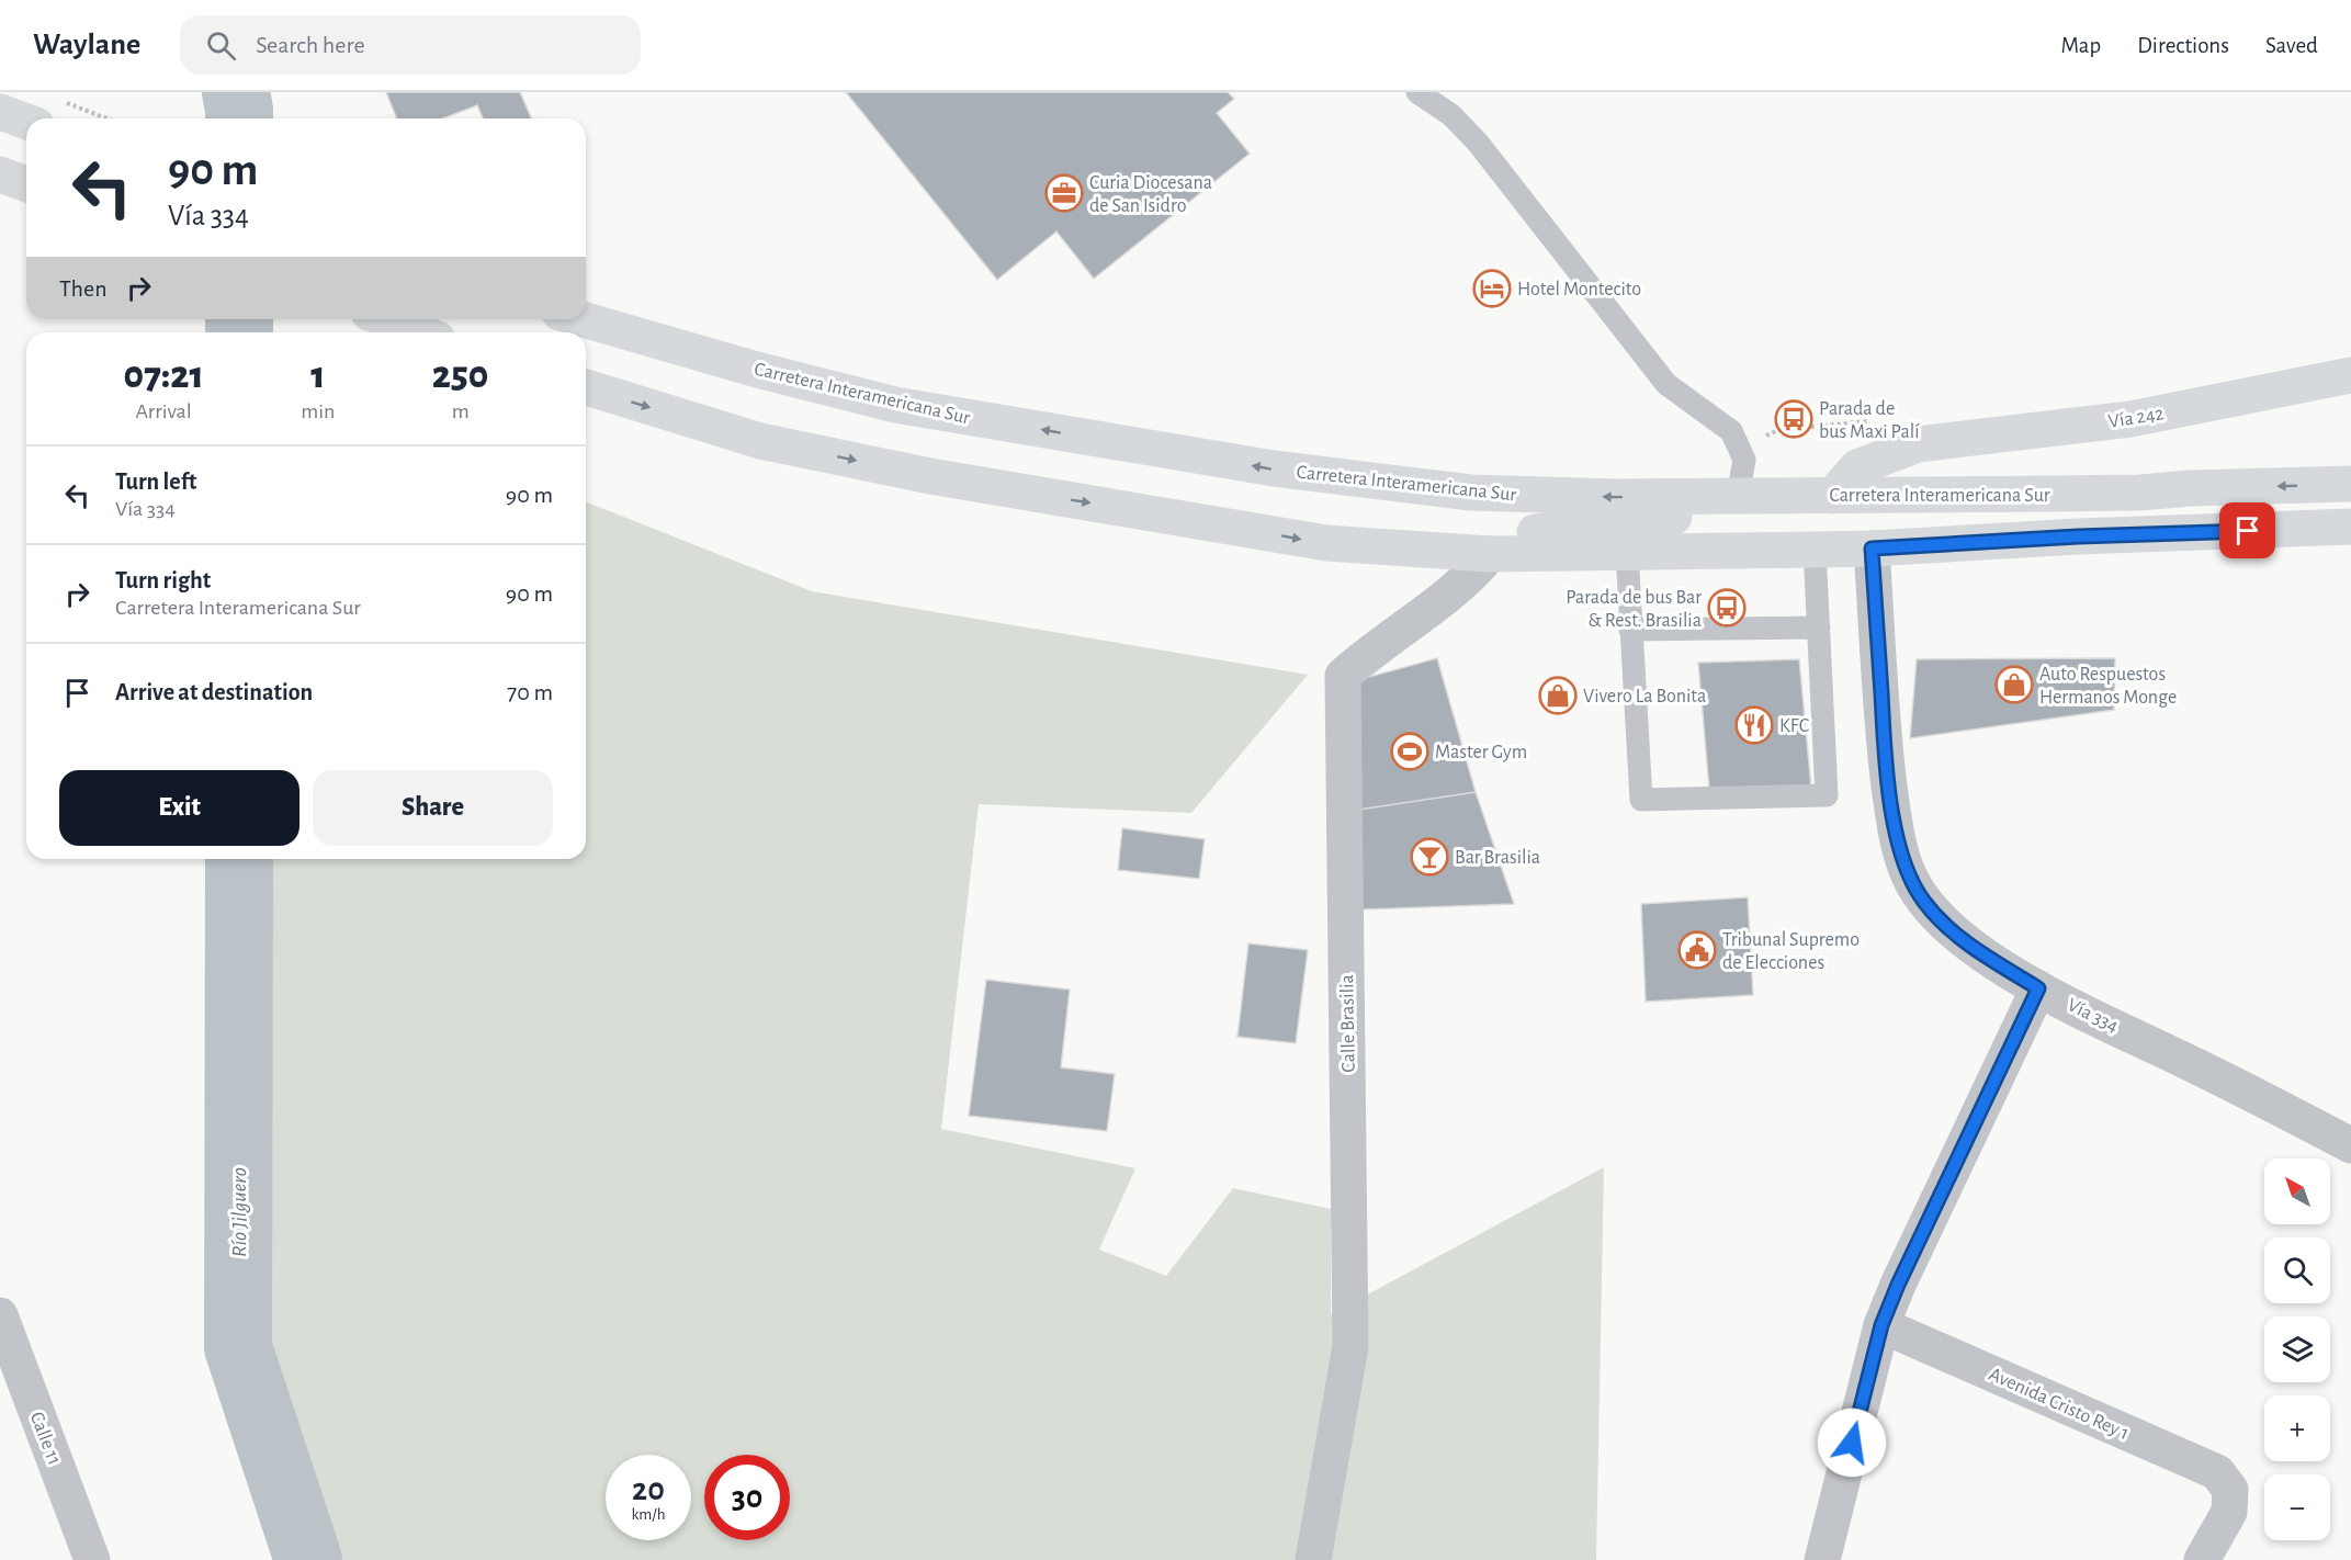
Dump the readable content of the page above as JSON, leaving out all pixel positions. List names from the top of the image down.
{
  "streets": {
    "main road": ["Carretera Interamericana Sur", "Vía 242"],
    "street": [
      "Vía 334",
      "Calle Brasilia",
      "Avenida Cristo Rey 1",
      "Calle 11"
    ]
  },
  "crossings": [
    ["Carretera Interamericana Sur", "Vía 242"]
  ],
  "water": ["Río Jilguero"],
  "places": {
    "office": ["Curia Diocesana de San Isidro"],
    "hotel": ["Hotel Montecito"],
    "bus stop": ["Parada de bus Maxi Palí", "Parada de bus Bar & Rest. Brasilia"],
    "shop": ["Auto Respuestos Hermanos Monge", "Vivero La Bonita"],
    "restaurant": ["KFC"],
    "sports": ["Master Gym"],
    "bar": ["Bar Brasilia"],
    "public building": ["Tribunal Supremo de Elecciones"]
  },
  "north": "top left",
  "page": {
    "header": "Waylane",
    "search": "Search here",
    "nav": ["Map", "Directions", "Saved"],
    "turn": ["90 m", "Vía 334"],
    "then": "Then",
    "eta": [
      "07:21",
      "Arrival",
      "1",
      "min",
      "250",
      "m"
    ],
    "list": [
      {
        "name": "Turn left",
        "note": "Vía 334",
        "value": "90 m"
      },
      {
        "name": "Turn right",
        "note": "Carretera Interamericana Sur",
        "value": "90 m"
      },
      {
        "name": "Arrive at destination",
        "value": "70 m"
      }
    ],
    "buttons": ["Exit", "Share"],
    "map_buttons": ["+", "−"],
    "speed": "20 km/h",
    "limit": "30"
  }
}
